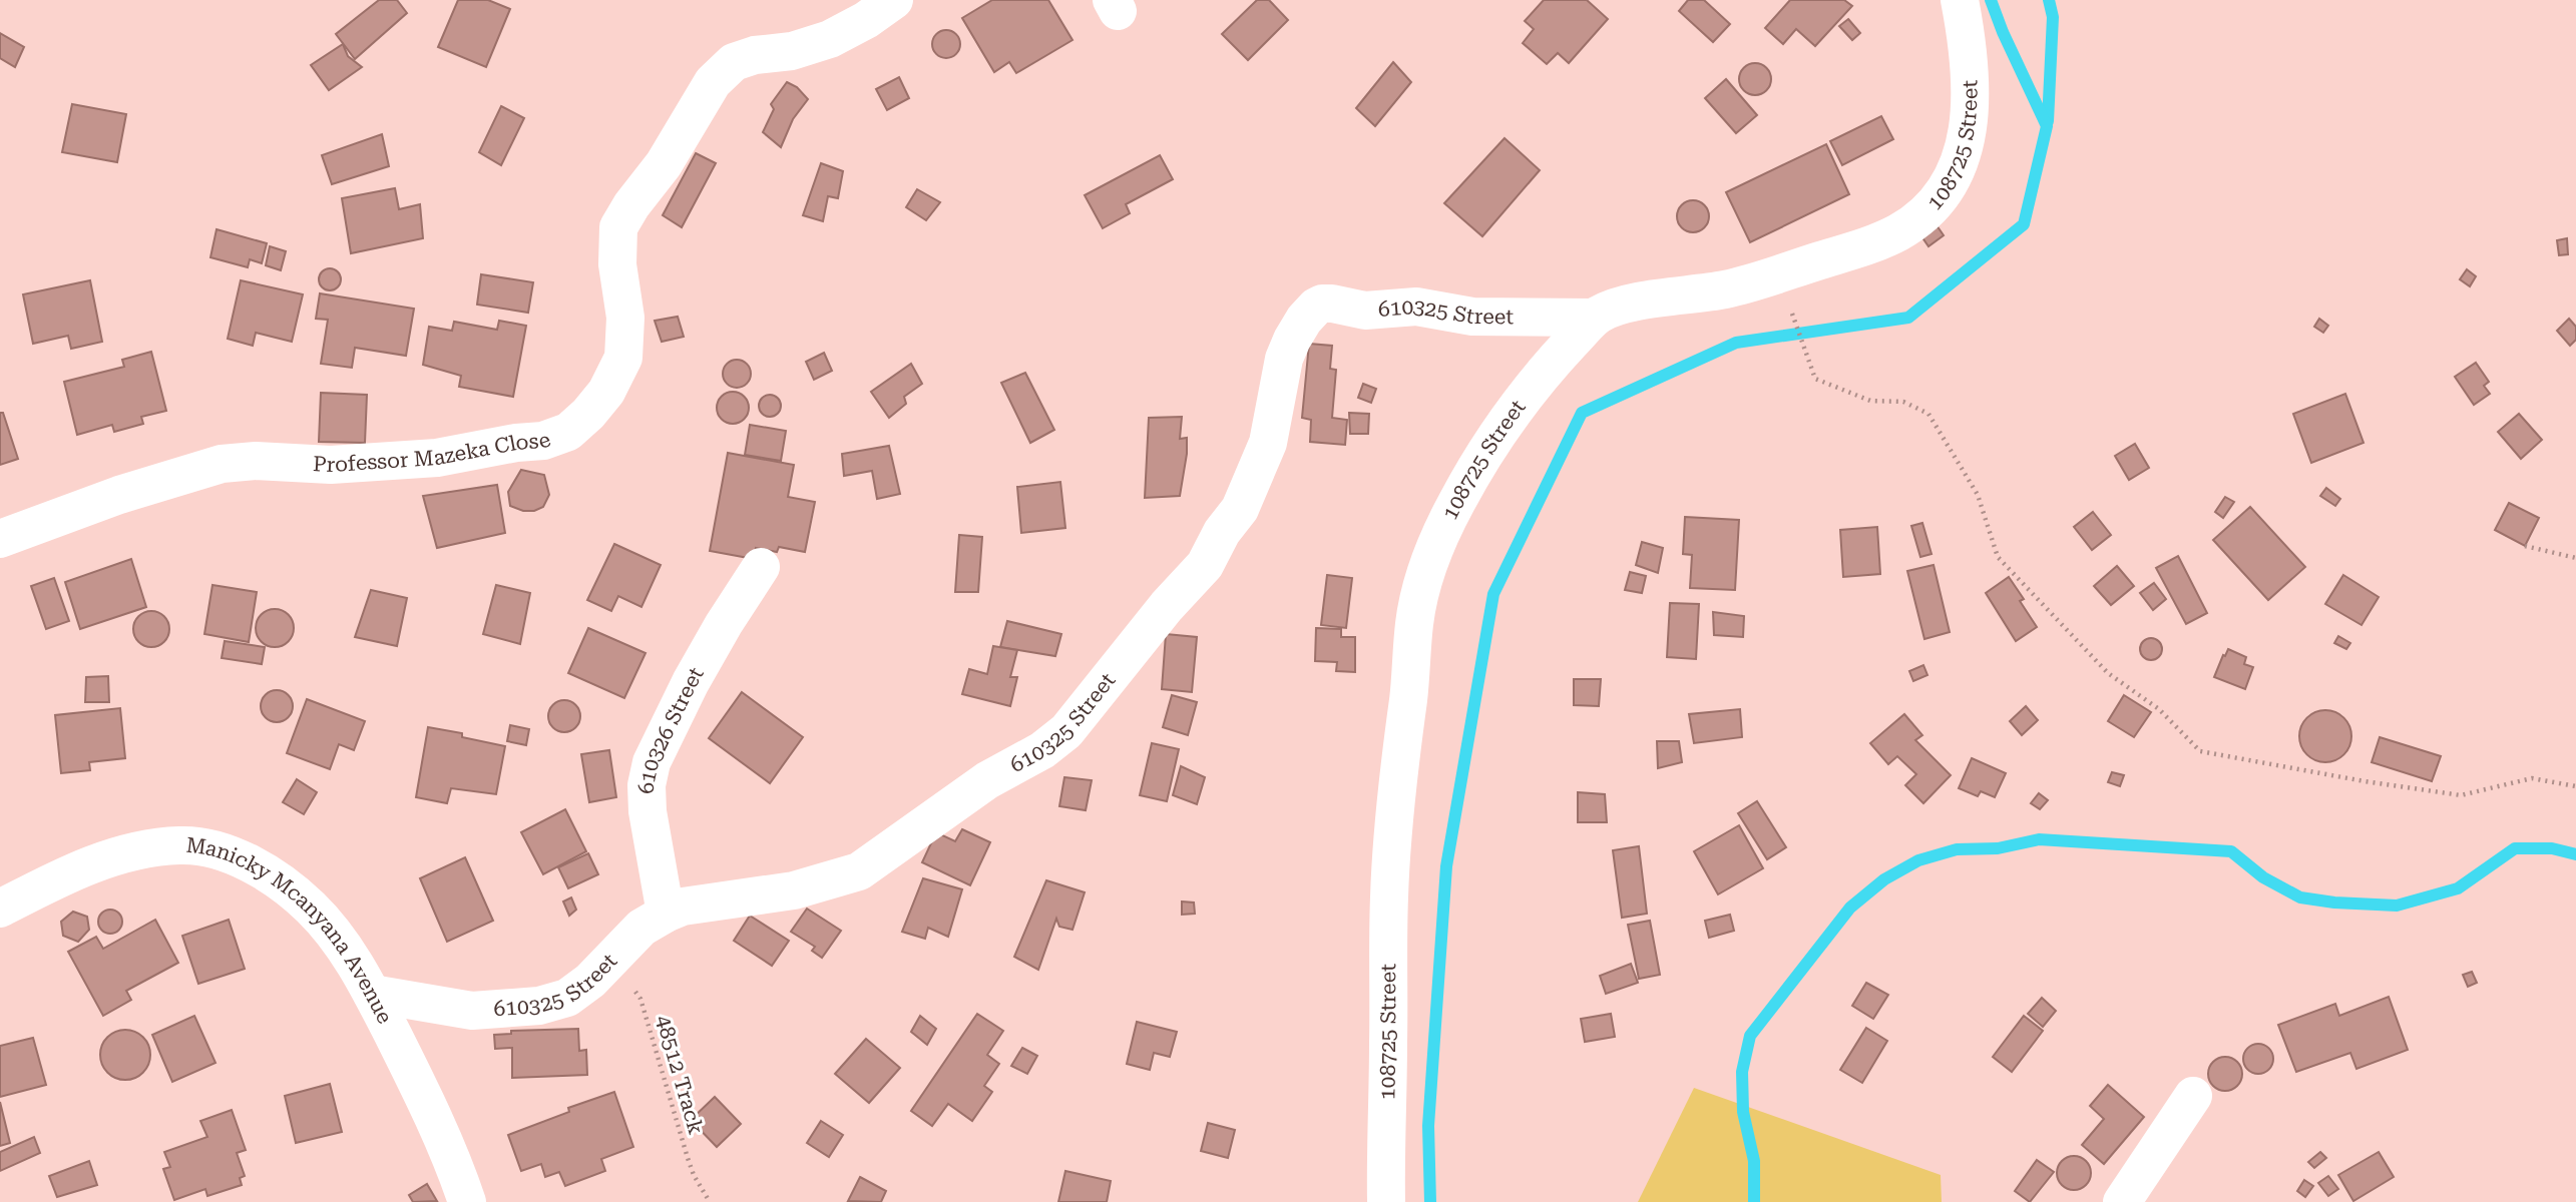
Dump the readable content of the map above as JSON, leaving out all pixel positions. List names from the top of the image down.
{
  "streets": {
    "street": [
      "108725 Street",
      "610325 Street",
      "Professor Mazeka Close",
      "610326 Street",
      "Manicky Mcanyana Avenue"
    ],
    "path": ["48512 Track"]
  },
  "crossings": [
    ["108725 Street", "610325 Street"],
    ["610325 Street", "610326 Street"],
    ["610325 Street", "Manicky Mcanyana Avenue"],
    ["610325 Street", "48512 Track"]
  ]
}
